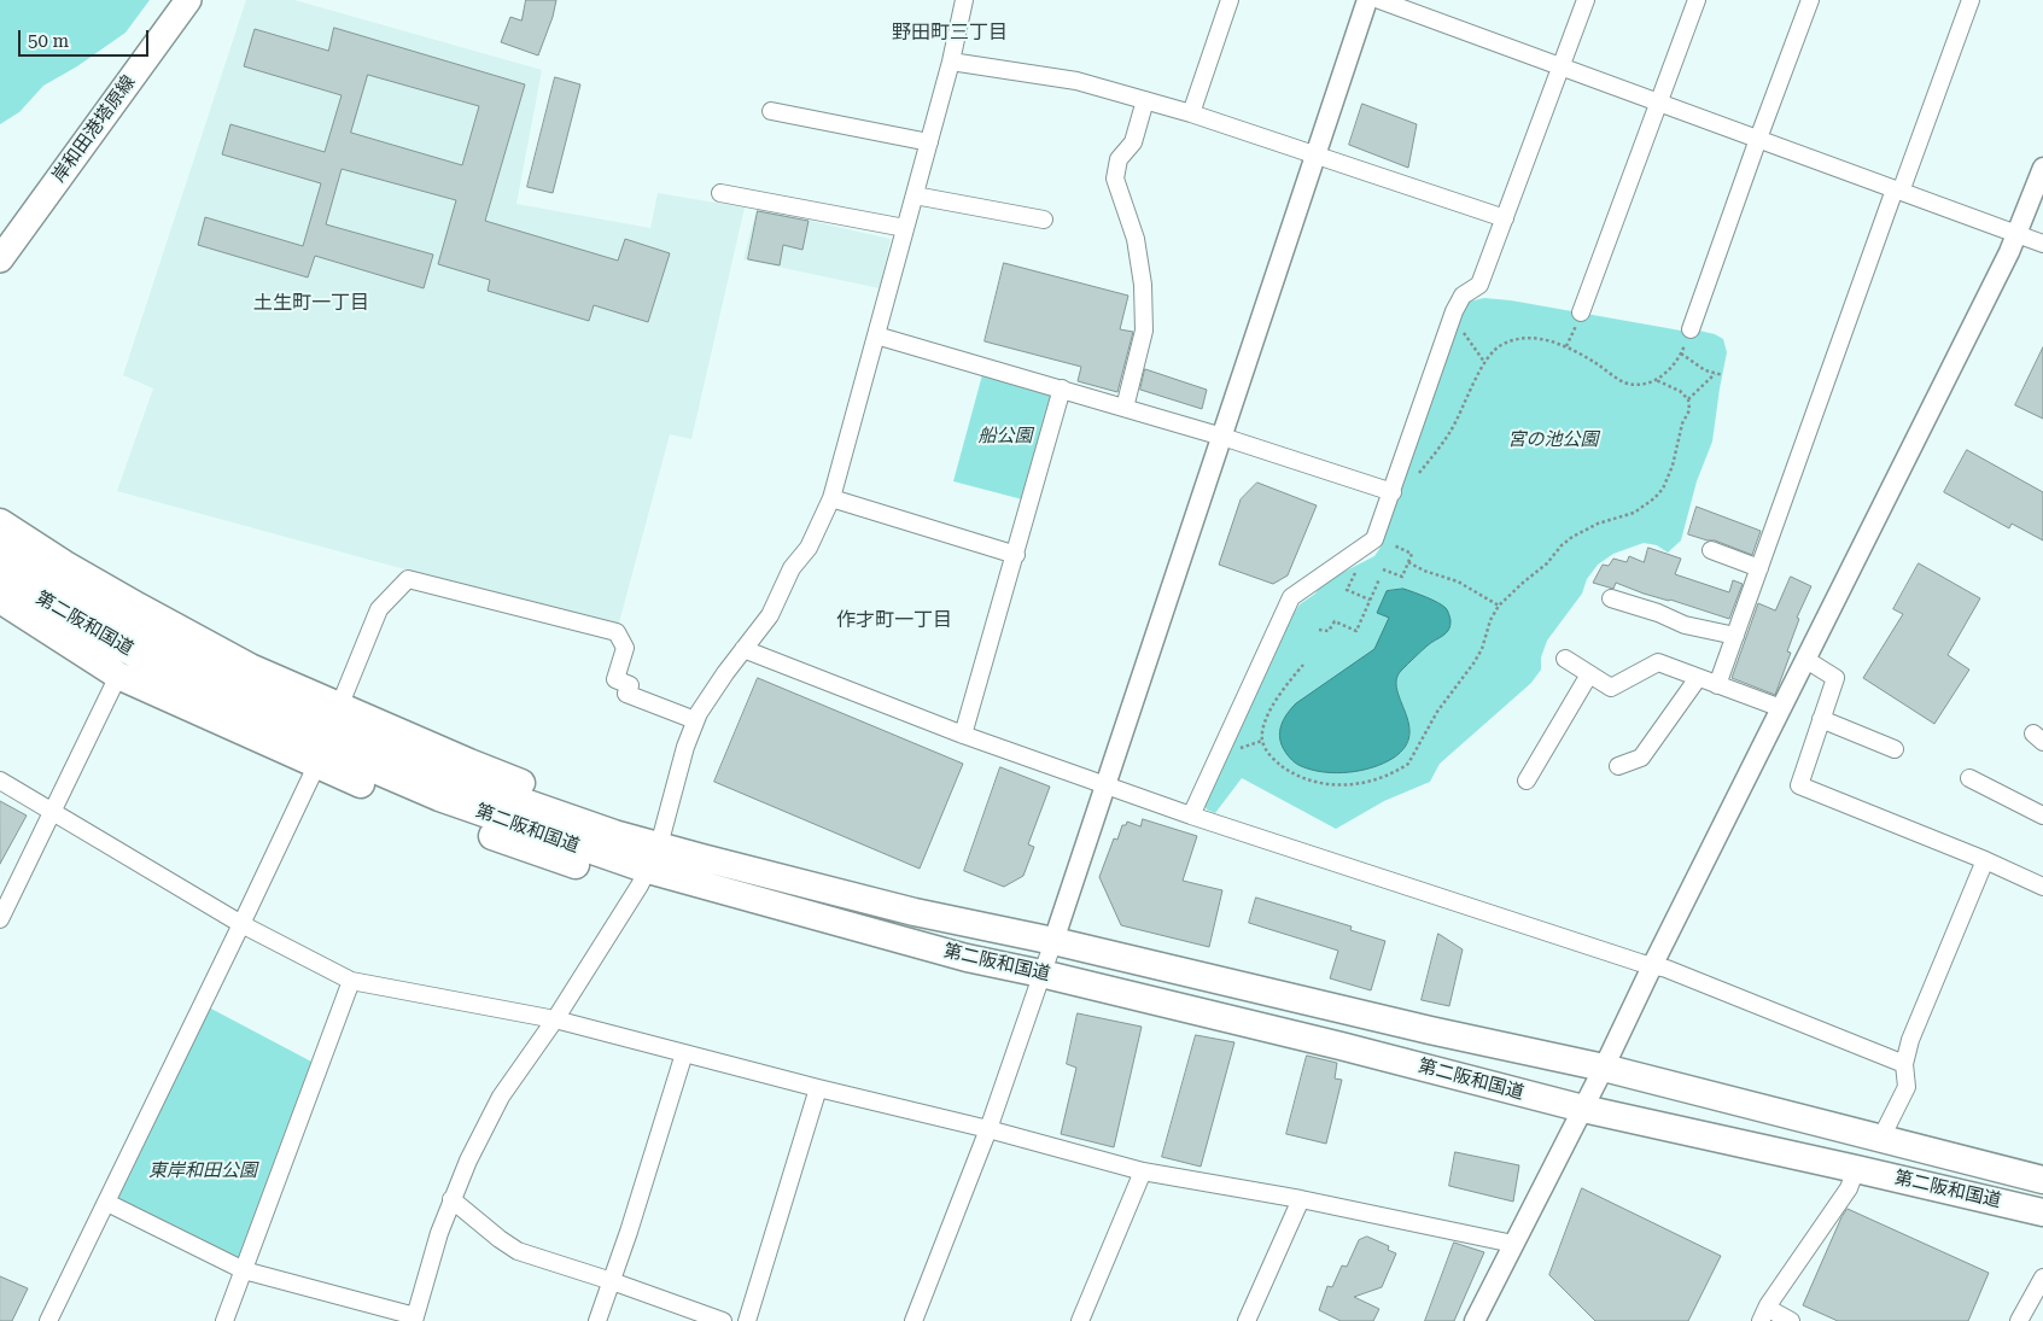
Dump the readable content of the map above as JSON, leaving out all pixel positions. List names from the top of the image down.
{
  "streets": {
    "highway": ["第二阪和国道"],
    "main road": ["岸和田港塔原線"]
  },
  "districts": ["野田町三丁目", "土生町一丁目", "作才町一丁目"],
  "parks": ["船公園", "宮の池公園", "東岸和田公園"],
  "scale_bar": "50 m"
}
